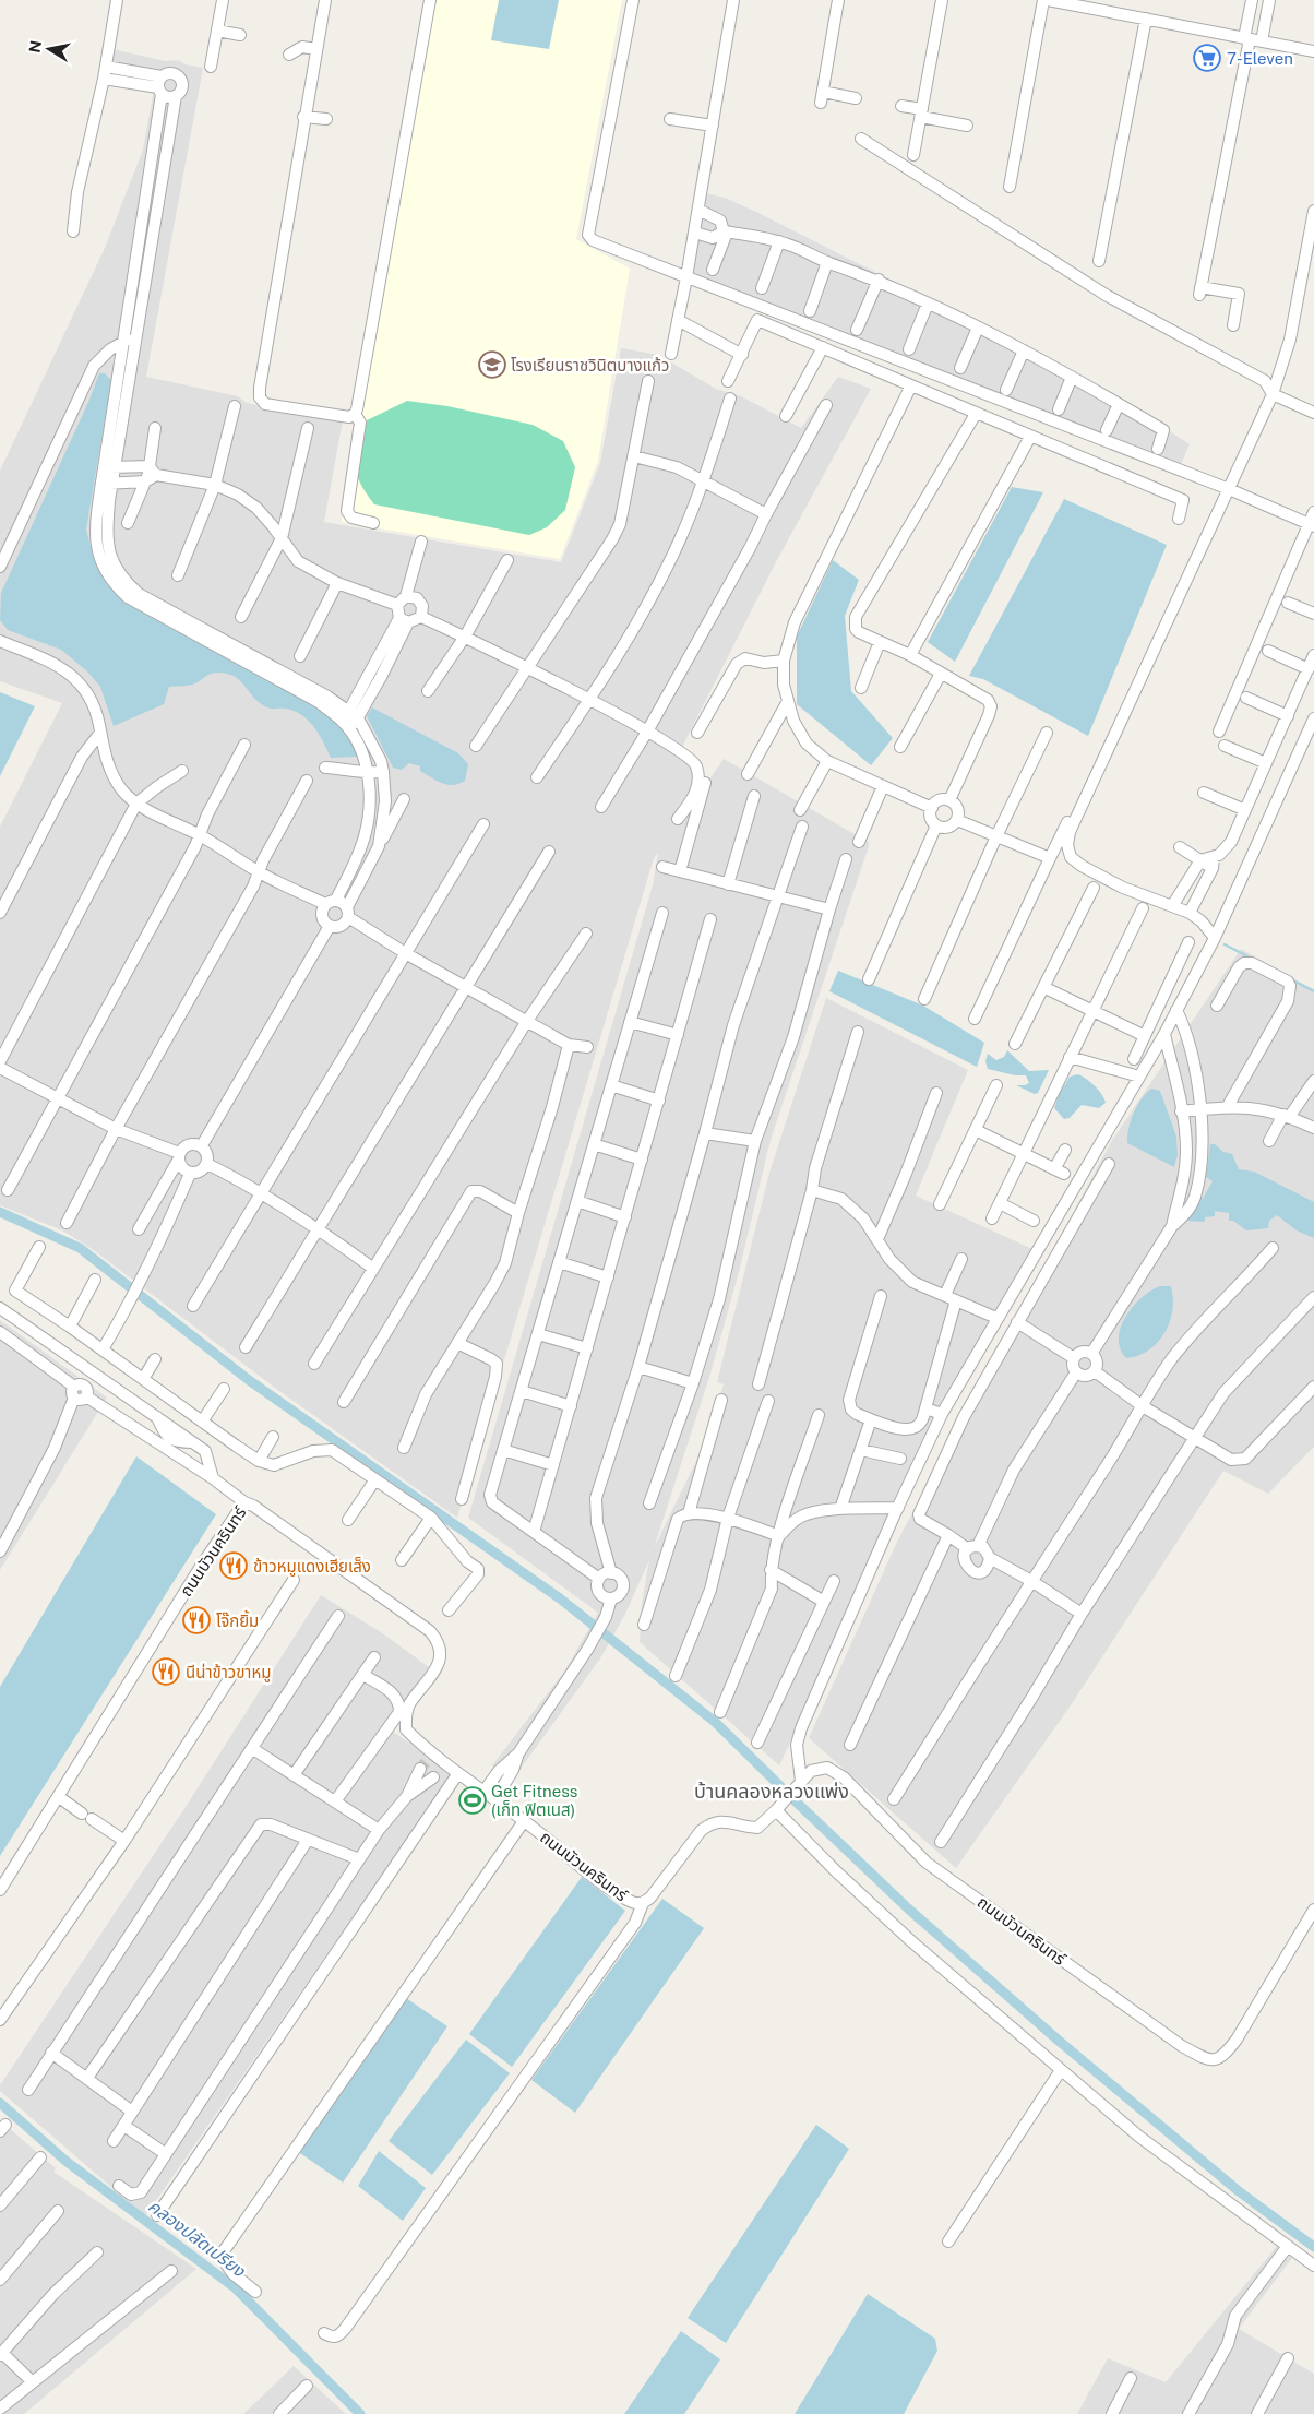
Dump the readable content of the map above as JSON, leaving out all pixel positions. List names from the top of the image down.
{
  "streets": {
    "street": ["ถนนบัวนครินทร์"]
  },
  "districts": ["บ้านคลองหลวงแพ่ง"],
  "water": ["คลองปลัดเปรียง"],
  "places": {
    "supermarket": ["7-Eleven"],
    "school or university": ["โรงเรียนราชวินิตบางแก้ว"],
    "restaurant": ["ข้าวหมูแดงเฮียเส็ง", "โจ๊กยิ้ม", "นีน่าข้าวขาหมู"],
    "sports": ["Get Fitness (เก็ท ฟิตเนส)"]
  },
  "north": "left"
}
